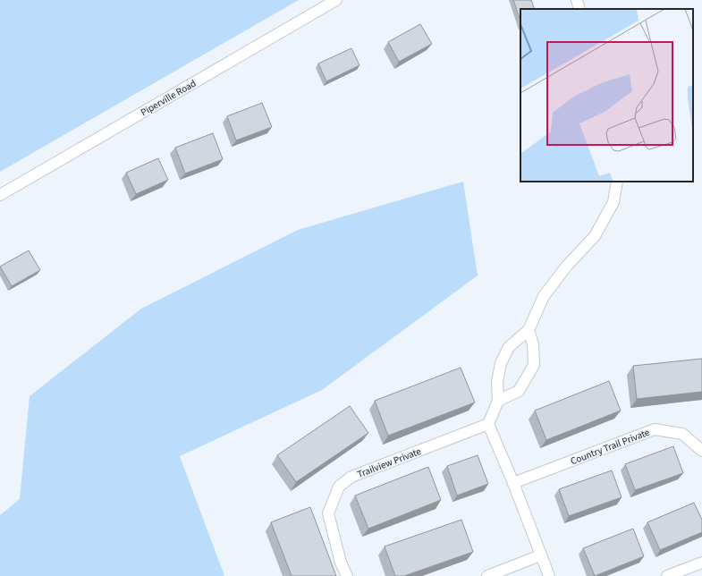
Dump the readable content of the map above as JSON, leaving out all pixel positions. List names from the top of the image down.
{
  "streets": {
    "street": ["Piperville Road", "Country Trail Private", "Trailview Private"]
  }
}
